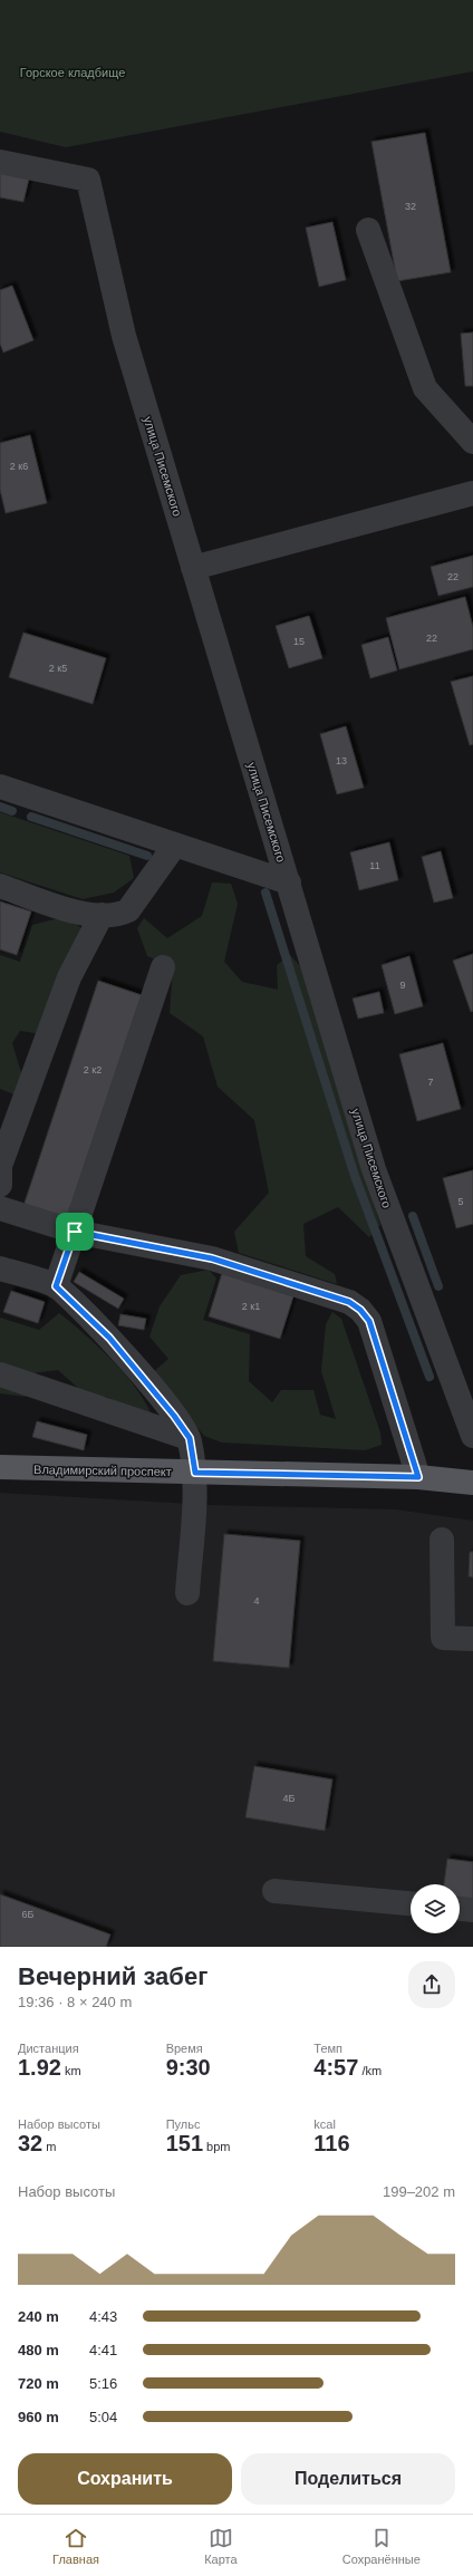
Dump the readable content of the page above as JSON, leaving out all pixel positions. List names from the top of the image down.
{
  "streets": {
    "main road": ["Владимирский проспект"],
    "street": ["улица Писемского"]
  },
  "parks": ["Горское кладбище"],
  "house_numbers": [
    "32",
    "2 к6",
    "22",
    "22",
    "15",
    "2 к5",
    "13",
    "11",
    "9",
    "2 к2",
    "7",
    "5",
    "2 к1",
    "4",
    "4Б",
    "6Б"
  ],
  "page": {
    "heading": ["Вечерний забег", "19:36 · 8 × 240 m"],
    "stats": [
      ["Дистанция", "1.92 km"],
      ["Время", "9:30"],
      ["Темп", "4:57 /km"],
      ["Набор высоты", "32 m"],
      ["Пульс", "151 bpm"],
      ["kcal", "116"]
    ],
    "chart": ["Набор высоты", "199–202 m"],
    "list": [
      {
        "name": "240 m",
        "note": "4:43"
      },
      {
        "name": "480 m",
        "note": "4:41"
      },
      {
        "name": "720 m",
        "note": "5:16"
      },
      {
        "name": "960 m",
        "note": "5:04"
      }
    ],
    "buttons": ["Сохранить", "Поделиться"],
    "tabs": ["Главная", "Карта", "Сохранённые"]
  }
}
